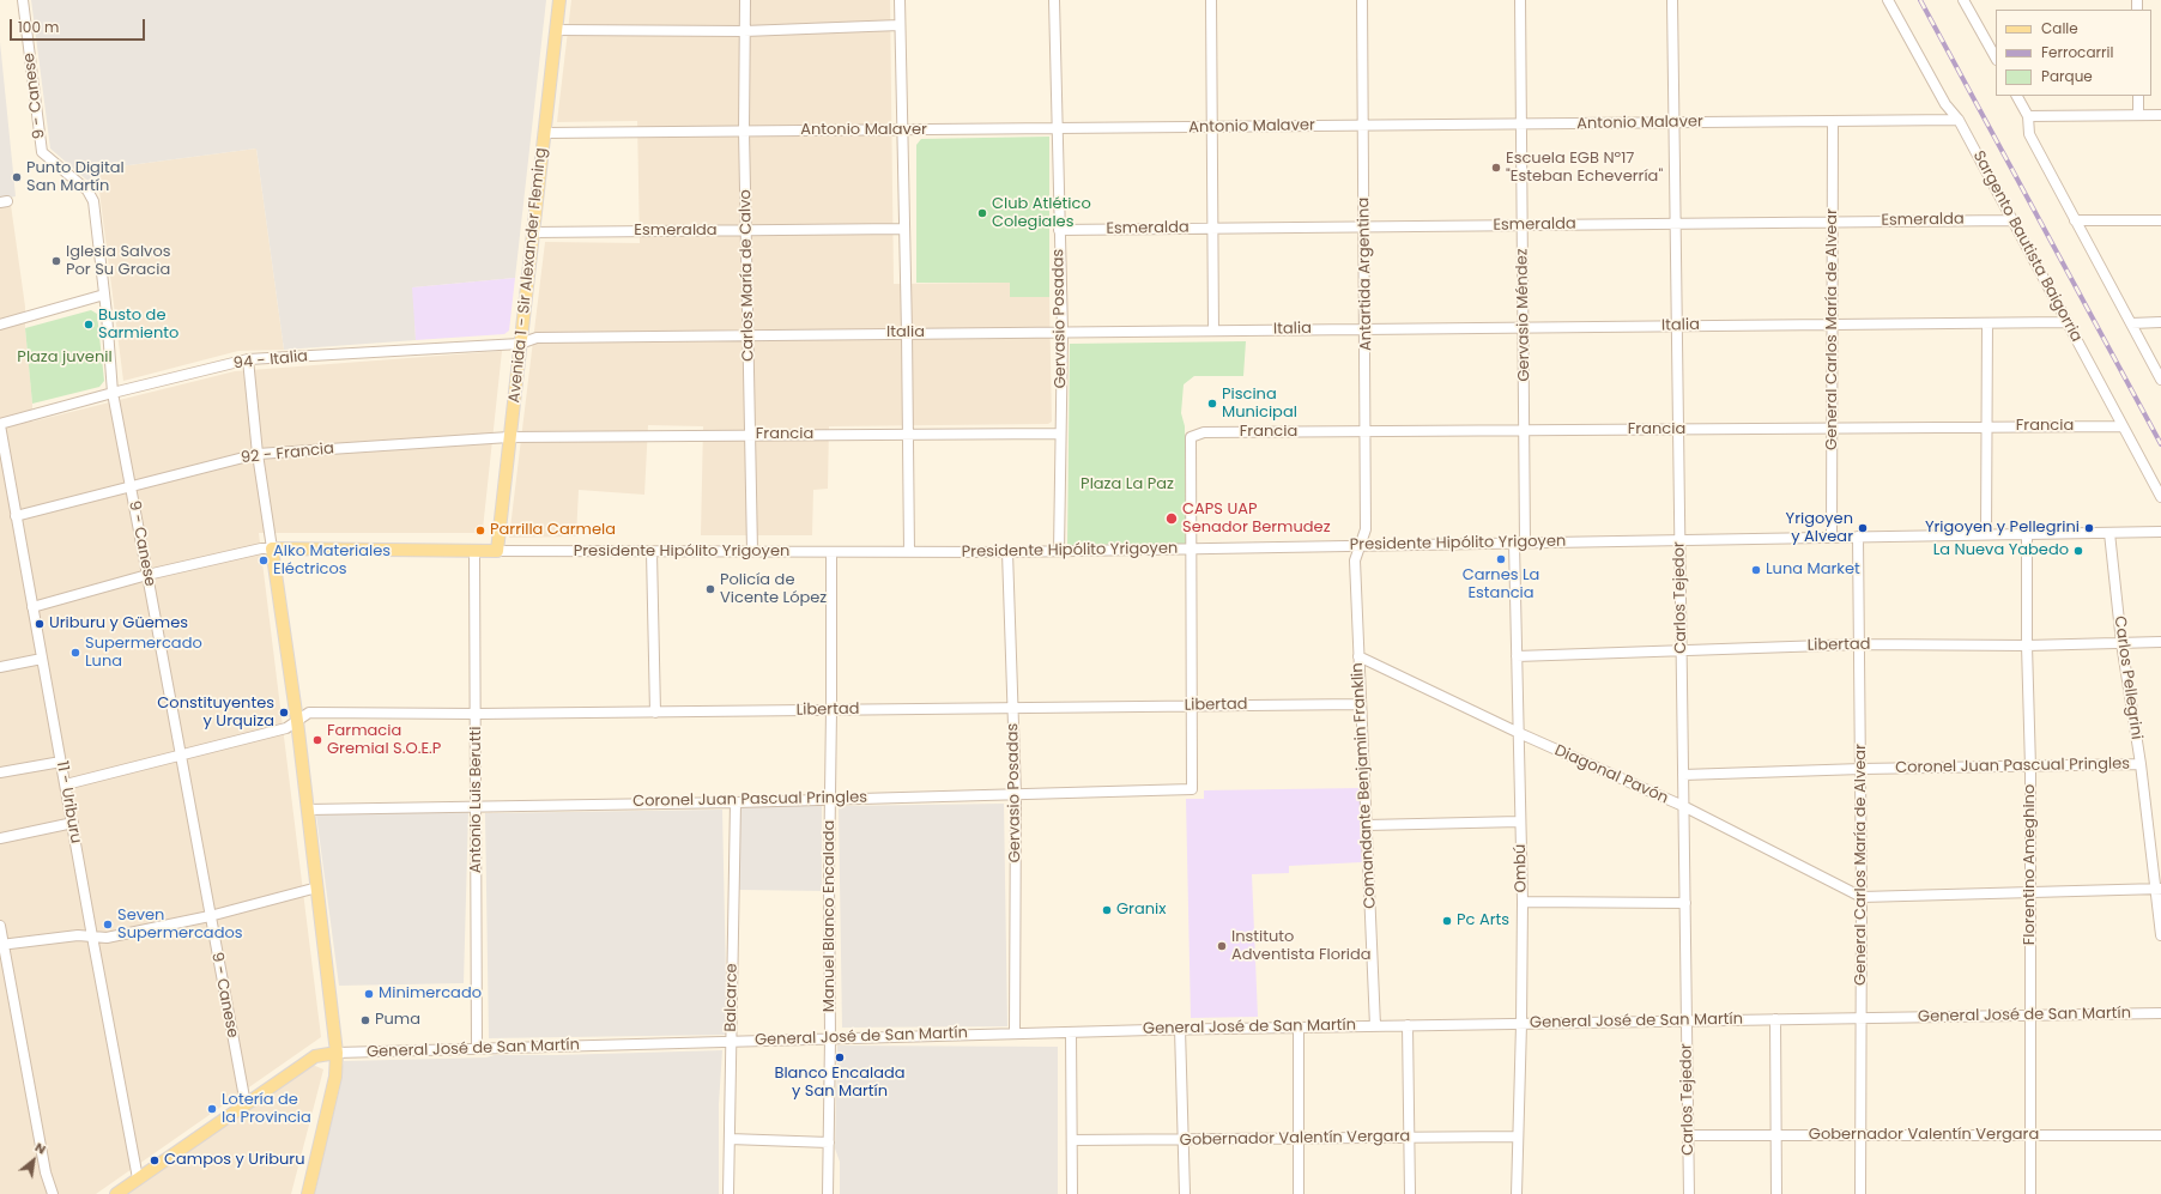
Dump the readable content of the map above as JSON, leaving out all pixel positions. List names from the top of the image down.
{
  "streets": {
    "main road": ["Avenida 1 - Sir Alexander Fleming"],
    "street": [
      "9 - Canese",
      "Antonio Malaver",
      "Esmeralda",
      "Sargento Bautista Baigorria",
      "Antartida Argentina",
      "Carlos María de Calvo",
      "Gervasio Méndez",
      "Gervasio Posadas",
      "Italia",
      "General Carlos María de Alvear",
      "94 - Italia",
      "Francia",
      "92 - Francia",
      "Presidente Hipólito Yrigoyen",
      "Carlos Tejedor",
      "Libertad",
      "Carlos Pellegrini",
      "Coronel Juan Pascual Pringles",
      "Diagonal Pavón",
      "Comandante Benjamin Franklin",
      "Antonio Luis Berutti",
      "11 - Uriburu",
      "Florentino Ameghino",
      "Ombú",
      "Manuel Blanco Encalada",
      "Balcarce",
      "General José de San Martín",
      "Gobernador Valentín Vergara"
    ]
  },
  "crossings": [
    ["9 - Canese", "94 - Italia"],
    ["9 - Canese", "92 - Francia"],
    ["9 - Canese", "Libertad"],
    ["Antonio Malaver", "Sargento Bautista Baigorria"],
    ["Antonio Malaver", "Antartida Argentina"],
    ["Antonio Malaver", "Avenida 1 - Sir Alexander Fleming"],
    ["Antonio Malaver", "Carlos María de Calvo"],
    ["Antonio Malaver", "Gervasio Méndez"],
    ["Antonio Malaver", "Gervasio Posadas"],
    ["Antonio Malaver", "General Carlos María de Alvear"],
    ["Antonio Malaver", "Carlos Tejedor"],
    ["Esmeralda", "Sargento Bautista Baigorria"],
    ["Esmeralda", "Antartida Argentina"],
    ["Esmeralda", "Avenida 1 - Sir Alexander Fleming"],
    ["Esmeralda", "Carlos María de Calvo"],
    ["Esmeralda", "Gervasio Méndez"],
    ["Esmeralda", "Gervasio Posadas"],
    ["Esmeralda", "General Carlos María de Alvear"],
    ["Esmeralda", "Carlos Tejedor"],
    ["Sargento Bautista Baigorria", "Italia"],
    ["Sargento Bautista Baigorria", "Francia"],
    ["Antartida Argentina", "Italia"],
    ["Antartida Argentina", "Francia"],
    ["Antartida Argentina", "Presidente Hipólito Yrigoyen"],
    ["Antartida Argentina", "Comandante Benjamin Franklin"],
    ["Avenida 1 - Sir Alexander Fleming", "Italia"],
    ["Avenida 1 - Sir Alexander Fleming", "94 - Italia"],
    ["Avenida 1 - Sir Alexander Fleming", "Francia"],
    ["Avenida 1 - Sir Alexander Fleming", "92 - Francia"],
    ["Avenida 1 - Sir Alexander Fleming", "Presidente Hipólito Yrigoyen"],
    ["Carlos María de Calvo", "Italia"],
    ["Carlos María de Calvo", "Francia"],
    ["Carlos María de Calvo", "Presidente Hipólito Yrigoyen"],
    ["Gervasio Méndez", "Italia"],
    ["Gervasio Méndez", "Francia"],
    ["Gervasio Méndez", "Presidente Hipólito Yrigoyen"],
    ["Gervasio Posadas", "Italia"],
    ["Gervasio Posadas", "Francia"],
    ["Gervasio Posadas", "Presidente Hipólito Yrigoyen"],
    ["Gervasio Posadas", "Libertad"],
    ["Gervasio Posadas", "Coronel Juan Pascual Pringles"],
    ["Gervasio Posadas", "General José de San Martín"],
    ["Italia", "General Carlos María de Alvear"],
    ["Italia", "94 - Italia"],
    ["Italia", "Carlos Tejedor"],
    ["General Carlos María de Alvear", "Francia"],
    ["General Carlos María de Alvear", "Presidente Hipólito Yrigoyen"],
    ["General Carlos María de Alvear", "Libertad"],
    ["General Carlos María de Alvear", "Coronel Juan Pascual Pringles"],
    ["General Carlos María de Alvear", "Diagonal Pavón"],
    ["General Carlos María de Alvear", "General José de San Martín"],
    ["General Carlos María de Alvear", "Gobernador Valentín Vergara"],
    ["94 - Italia", "11 - Uriburu"],
    ["Francia", "92 - Francia"],
    ["Francia", "Presidente Hipólito Yrigoyen"],
    ["Francia", "Carlos Tejedor"],
    ["92 - Francia", "11 - Uriburu"],
    ["Presidente Hipólito Yrigoyen", "Carlos Tejedor"],
    ["Presidente Hipólito Yrigoyen", "Carlos Pellegrini"],
    ["Presidente Hipólito Yrigoyen", "Comandante Benjamin Franklin"],
    ["Presidente Hipólito Yrigoyen", "Florentino Ameghino"],
    ["Presidente Hipólito Yrigoyen", "Ombú"],
    ["Presidente Hipólito Yrigoyen", "Manuel Blanco Encalada"],
    ["Carlos Tejedor", "Libertad"],
    ["Carlos Tejedor", "Coronel Juan Pascual Pringles"],
    ["Carlos Tejedor", "Diagonal Pavón"],
    ["Carlos Tejedor", "General José de San Martín"],
    ["Carlos Tejedor", "Gobernador Valentín Vergara"],
    ["Libertad", "Carlos Pellegrini"],
    ["Libertad", "Coronel Juan Pascual Pringles"],
    ["Libertad", "Comandante Benjamin Franklin"],
    ["Libertad", "Antonio Luis Berutti"],
    ["Libertad", "11 - Uriburu"],
    ["Libertad", "Florentino Ameghino"],
    ["Libertad", "Ombú"],
    ["Libertad", "Manuel Blanco Encalada"],
    ["Carlos Pellegrini", "Coronel Juan Pascual Pringles"],
    ["Coronel Juan Pascual Pringles", "Antonio Luis Berutti"],
    ["Coronel Juan Pascual Pringles", "Florentino Ameghino"],
    ["Coronel Juan Pascual Pringles", "Manuel Blanco Encalada"],
    ["Coronel Juan Pascual Pringles", "Balcarce"],
    ["Diagonal Pavón", "Comandante Benjamin Franklin"],
    ["Diagonal Pavón", "Ombú"],
    ["Comandante Benjamin Franklin", "General José de San Martín"],
    ["Antonio Luis Berutti", "General José de San Martín"],
    ["Florentino Ameghino", "General José de San Martín"],
    ["Florentino Ameghino", "Gobernador Valentín Vergara"],
    ["Ombú", "General José de San Martín"],
    ["Ombú", "Gobernador Valentín Vergara"],
    ["Manuel Blanco Encalada", "General José de San Martín"],
    ["Balcarce", "General José de San Martín"]
  ],
  "parks": ["Plaza juvenil", "Plaza La Paz"],
  "places": [
    "Escuela EGB Nº17 \"Esteban Echeverría\"",
    "Punto Digital San Martín",
    "Club Atlético Colegiales",
    "Iglesia Salvos Por Su Gracia",
    "Busto de Sarmiento",
    "Piscina Municipal",
    "CAPS UAP Senador Bermudez",
    "Yrigoyen y Alvear",
    "Yrigoyen y Pellegrini",
    "Parrilla Carmela",
    "La Nueva Yabedo",
    "Carnes La Estancia",
    "Alko Materiales Eléctricos",
    "Luna Market",
    "Policía de Vicente López",
    "Uriburu y Güemes",
    "Supermercado Luna",
    "Constituyentes y Urquiza",
    "Farmacia Gremial S.O.E.P",
    "Granix",
    "Pc Arts",
    "Seven Supermercados",
    "Instituto Adventista Florida",
    "Minimercado",
    "Puma",
    "Blanco Encalada y San Martín",
    "Lotería de la Provincia",
    "Campos y Uriburu"
  ],
  "legend": ["Calle", "Ferrocarril", "Parque"],
  "scale_bar": "100 m",
  "north": "top right"
}
